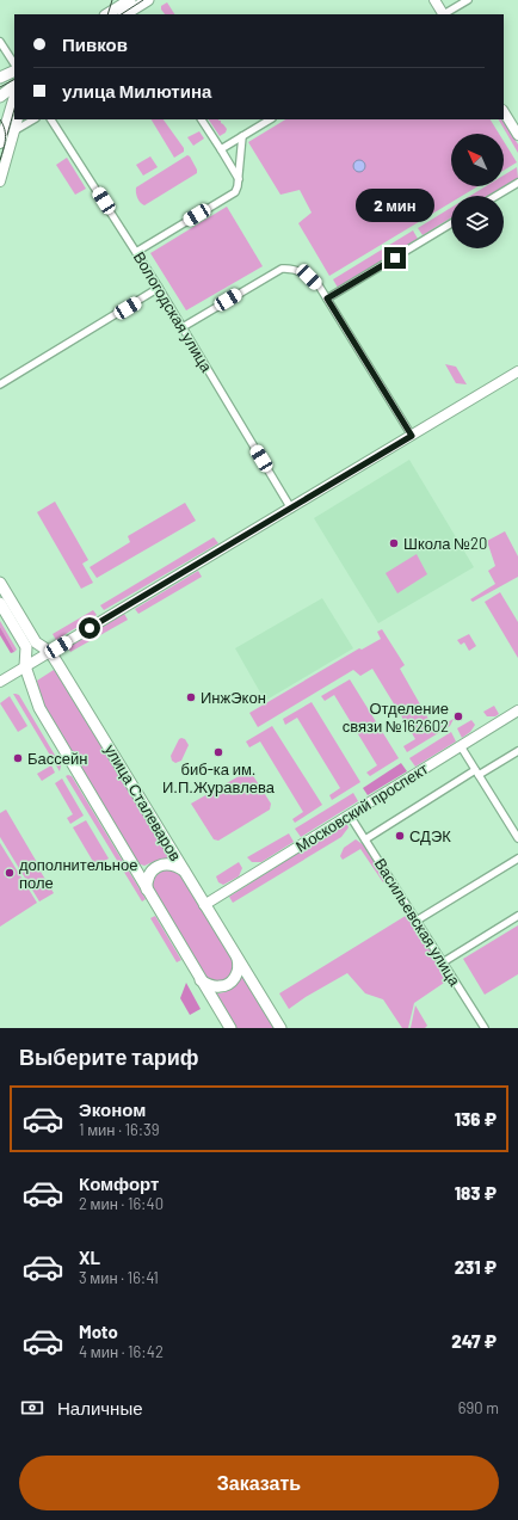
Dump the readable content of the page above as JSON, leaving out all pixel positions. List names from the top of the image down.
{
  "streets": {
    "main road": ["улица Сталеваров"],
    "street": ["Вологодская улица", "Московский проспект", "Васильевская улица"]
  },
  "crossings": [
    ["улица Сталеваров", "Московский проспект"],
    ["Московский проспект", "Васильевская улица"]
  ],
  "places": [
    "Школа №20",
    "ИнжЭкон",
    "Отделение связи №162602",
    "биб-ка им. И.П.Журавлева",
    "Бассейн",
    "СДЭК",
    "дополнительное поле"
  ],
  "north": "top left",
  "page": {
    "banner": ["Пивков", "улица Милютина"],
    "bubble": "2 мин",
    "heading": "Выберите тариф",
    "list": [
      {
        "name": "Эконом",
        "note": "1 мин · 16:39",
        "value": "136 ₽"
      },
      {
        "name": "Комфорт",
        "note": "2 мин · 16:40",
        "value": "183 ₽"
      },
      {
        "name": "XL",
        "note": "3 мин · 16:41",
        "value": "231 ₽"
      },
      {
        "name": "Moto",
        "note": "4 мин · 16:42",
        "value": "247 ₽"
      }
    ],
    "pay": ["Наличные", "690 m"],
    "buttons": "Заказать"
  }
}
